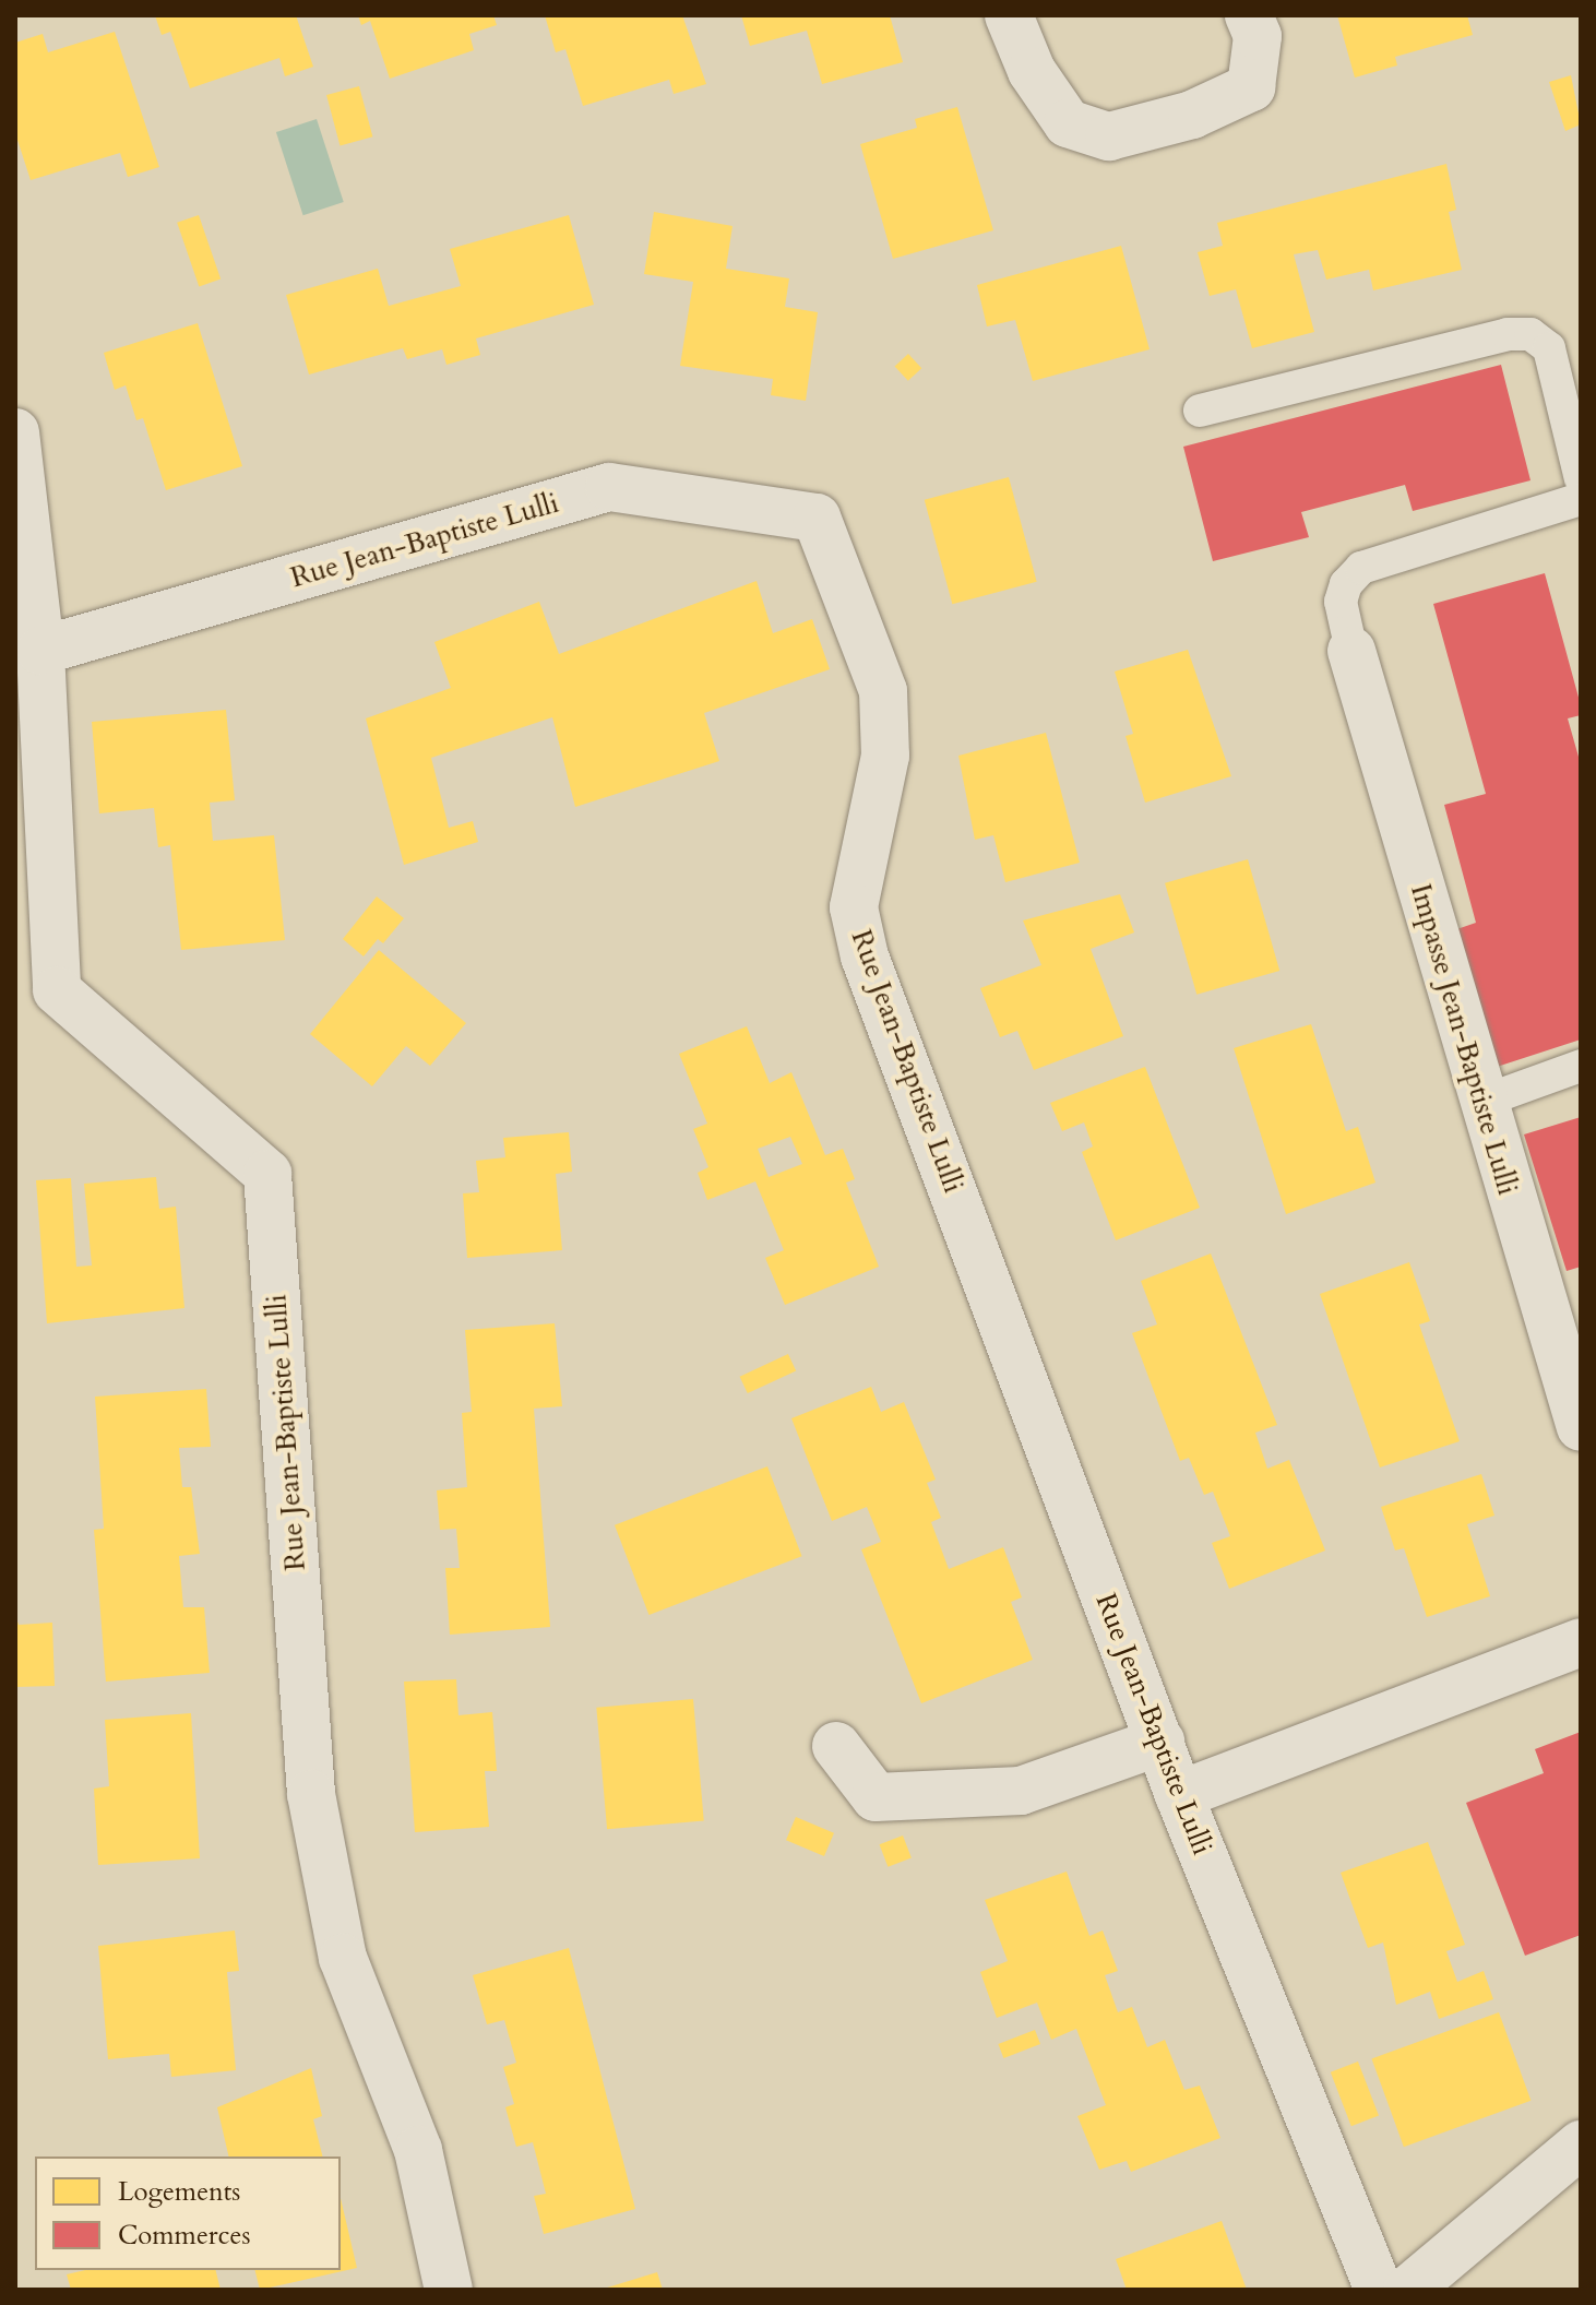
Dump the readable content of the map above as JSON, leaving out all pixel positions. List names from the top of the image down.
{
  "streets": {
    "street": ["Rue Jean-Baptiste Lulli", "Impasse Jean-Baptiste Lulli"]
  },
  "legend": ["Logements", "Commerces"]
}
